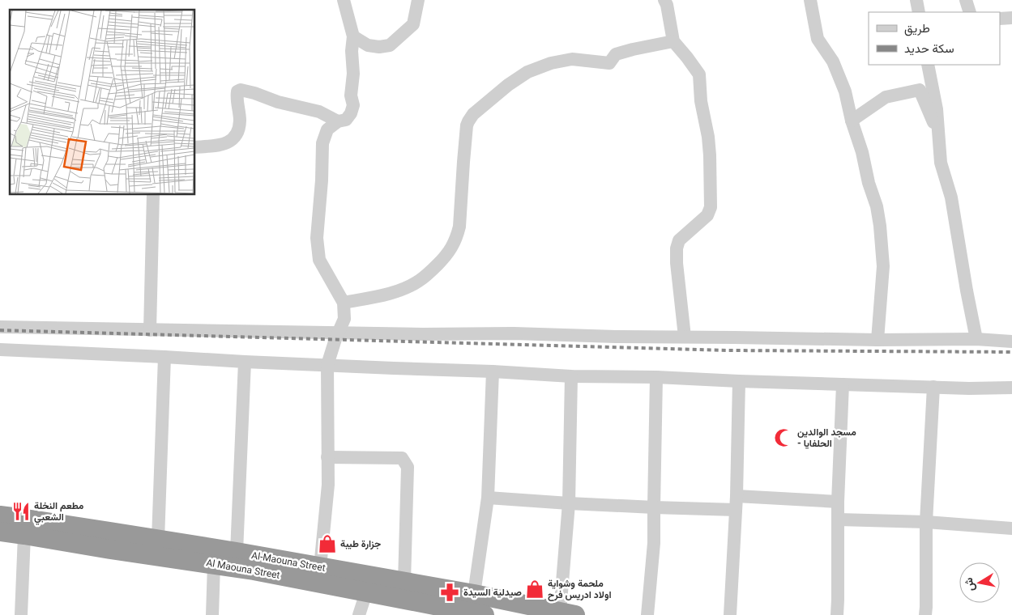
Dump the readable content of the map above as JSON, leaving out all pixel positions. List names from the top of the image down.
{
  "streets": {
    "highway": ["Al-Maouna Street", "Al Maouna Street"]
  },
  "places": {
    "mosque": ["مسجد الوالدين - الحلفايا"],
    "restaurant": ["مطعم النخلة الشعبي"],
    "shop": ["جزارة طيبة", "ملحمة وشواية اولاد ادريس فرح"],
    "pharmacy": ["صيدلية السيدة"]
  },
  "legend": ["طريق", "سكة حديد"],
  "north": "left"
}
